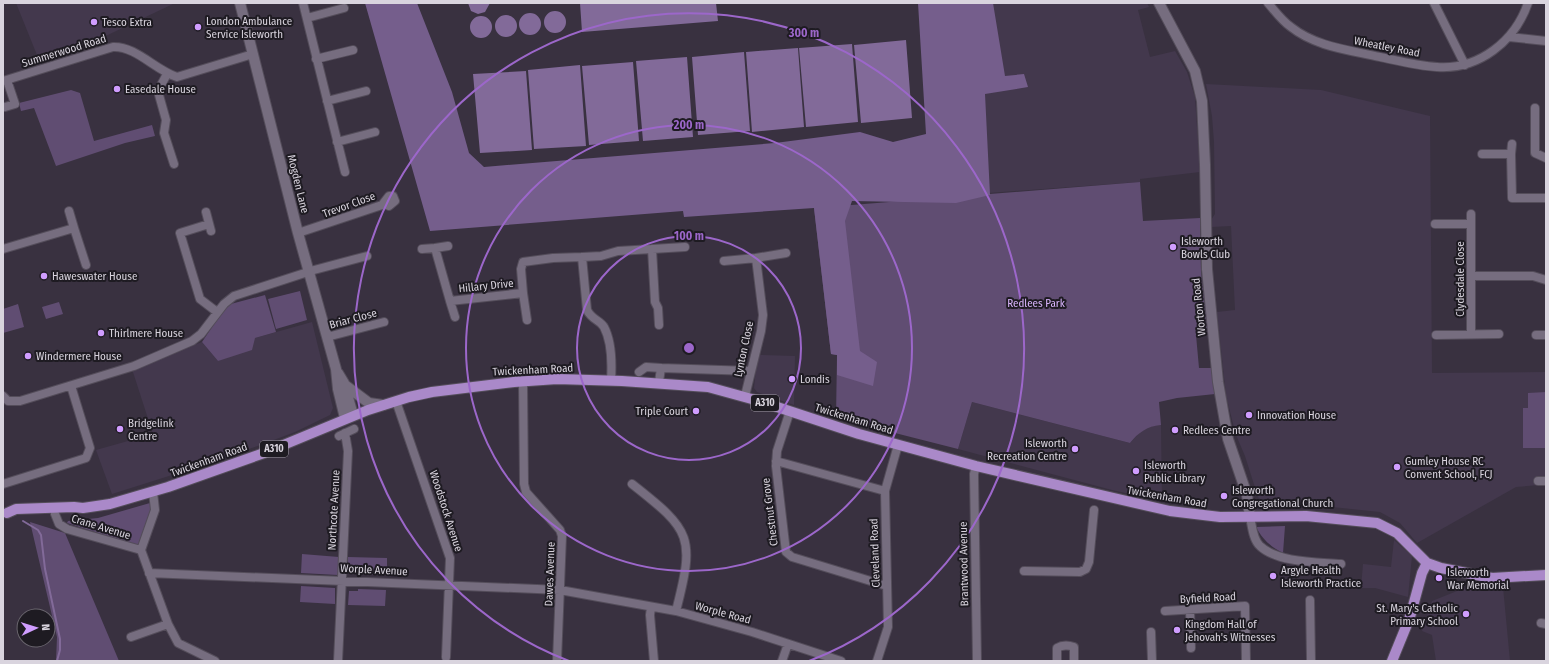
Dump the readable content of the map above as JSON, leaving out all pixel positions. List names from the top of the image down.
{
  "streets": {
    "main road": ["Twickenham Road", "A310"],
    "street": [
      "Wheatley Road",
      "Summerwood Road",
      "Mogden Lane",
      "Trevor Close",
      "Clydesdale Close",
      "Hillary Drive",
      "Worton Road",
      "Briar Close",
      "Lynton Close",
      "Northcote Avenue",
      "Woodstock Avenue",
      "Chestnut Grove",
      "Crane Avenue",
      "Cleveland Road",
      "Brantwood Avenue",
      "Worple Avenue",
      "Dawes Avenue",
      "Byfield Road",
      "Worple Road"
    ]
  },
  "crossings": [
    ["Mogden Lane", "Trevor Close"],
    ["Mogden Lane", "Briar Close"],
    ["Mogden Lane", "Twickenham Road"],
    ["Worton Road", "Twickenham Road"],
    ["Lynton Close", "Twickenham Road"],
    ["Twickenham Road", "Woodstock Avenue"],
    ["Twickenham Road", "Chestnut Grove"],
    ["Twickenham Road", "Crane Avenue"],
    ["Twickenham Road", "Cleveland Road"],
    ["Twickenham Road", "Brantwood Avenue"],
    ["Twickenham Road", "Dawes Avenue"],
    ["Northcote Avenue", "Worple Avenue"],
    ["Woodstock Avenue", "Worple Avenue"],
    ["Chestnut Grove", "Cleveland Road"],
    ["Crane Avenue", "Worple Avenue"],
    ["Worple Avenue", "Dawes Avenue"],
    ["Worple Avenue", "Worple Road"]
  ],
  "parks": ["Redlees Park"],
  "places": [
    "Tesco Extra",
    "London Ambulance Service Isleworth",
    "Easedale House",
    "Isleworth Bowls Club",
    "Haweswater House",
    "Thirlmere House",
    "Windermere House",
    "Londis",
    "Triple Court",
    "Innovation House",
    "Bridgelink Centre",
    "Redlees Centre",
    "Isleworth Recreation Centre",
    "Gumley House RC Convent School, FCJ",
    "Isleworth Public Library",
    "Isleworth Congregational Church",
    "Argyle Health Isleworth Practice",
    "Isleworth War Memorial",
    "St. Mary's Catholic Primary School",
    "Kingdom Hall of Jehovah's Witnesses"
  ],
  "north": "right",
  "rings": ["300 m", "200 m", "100 m"]
}
